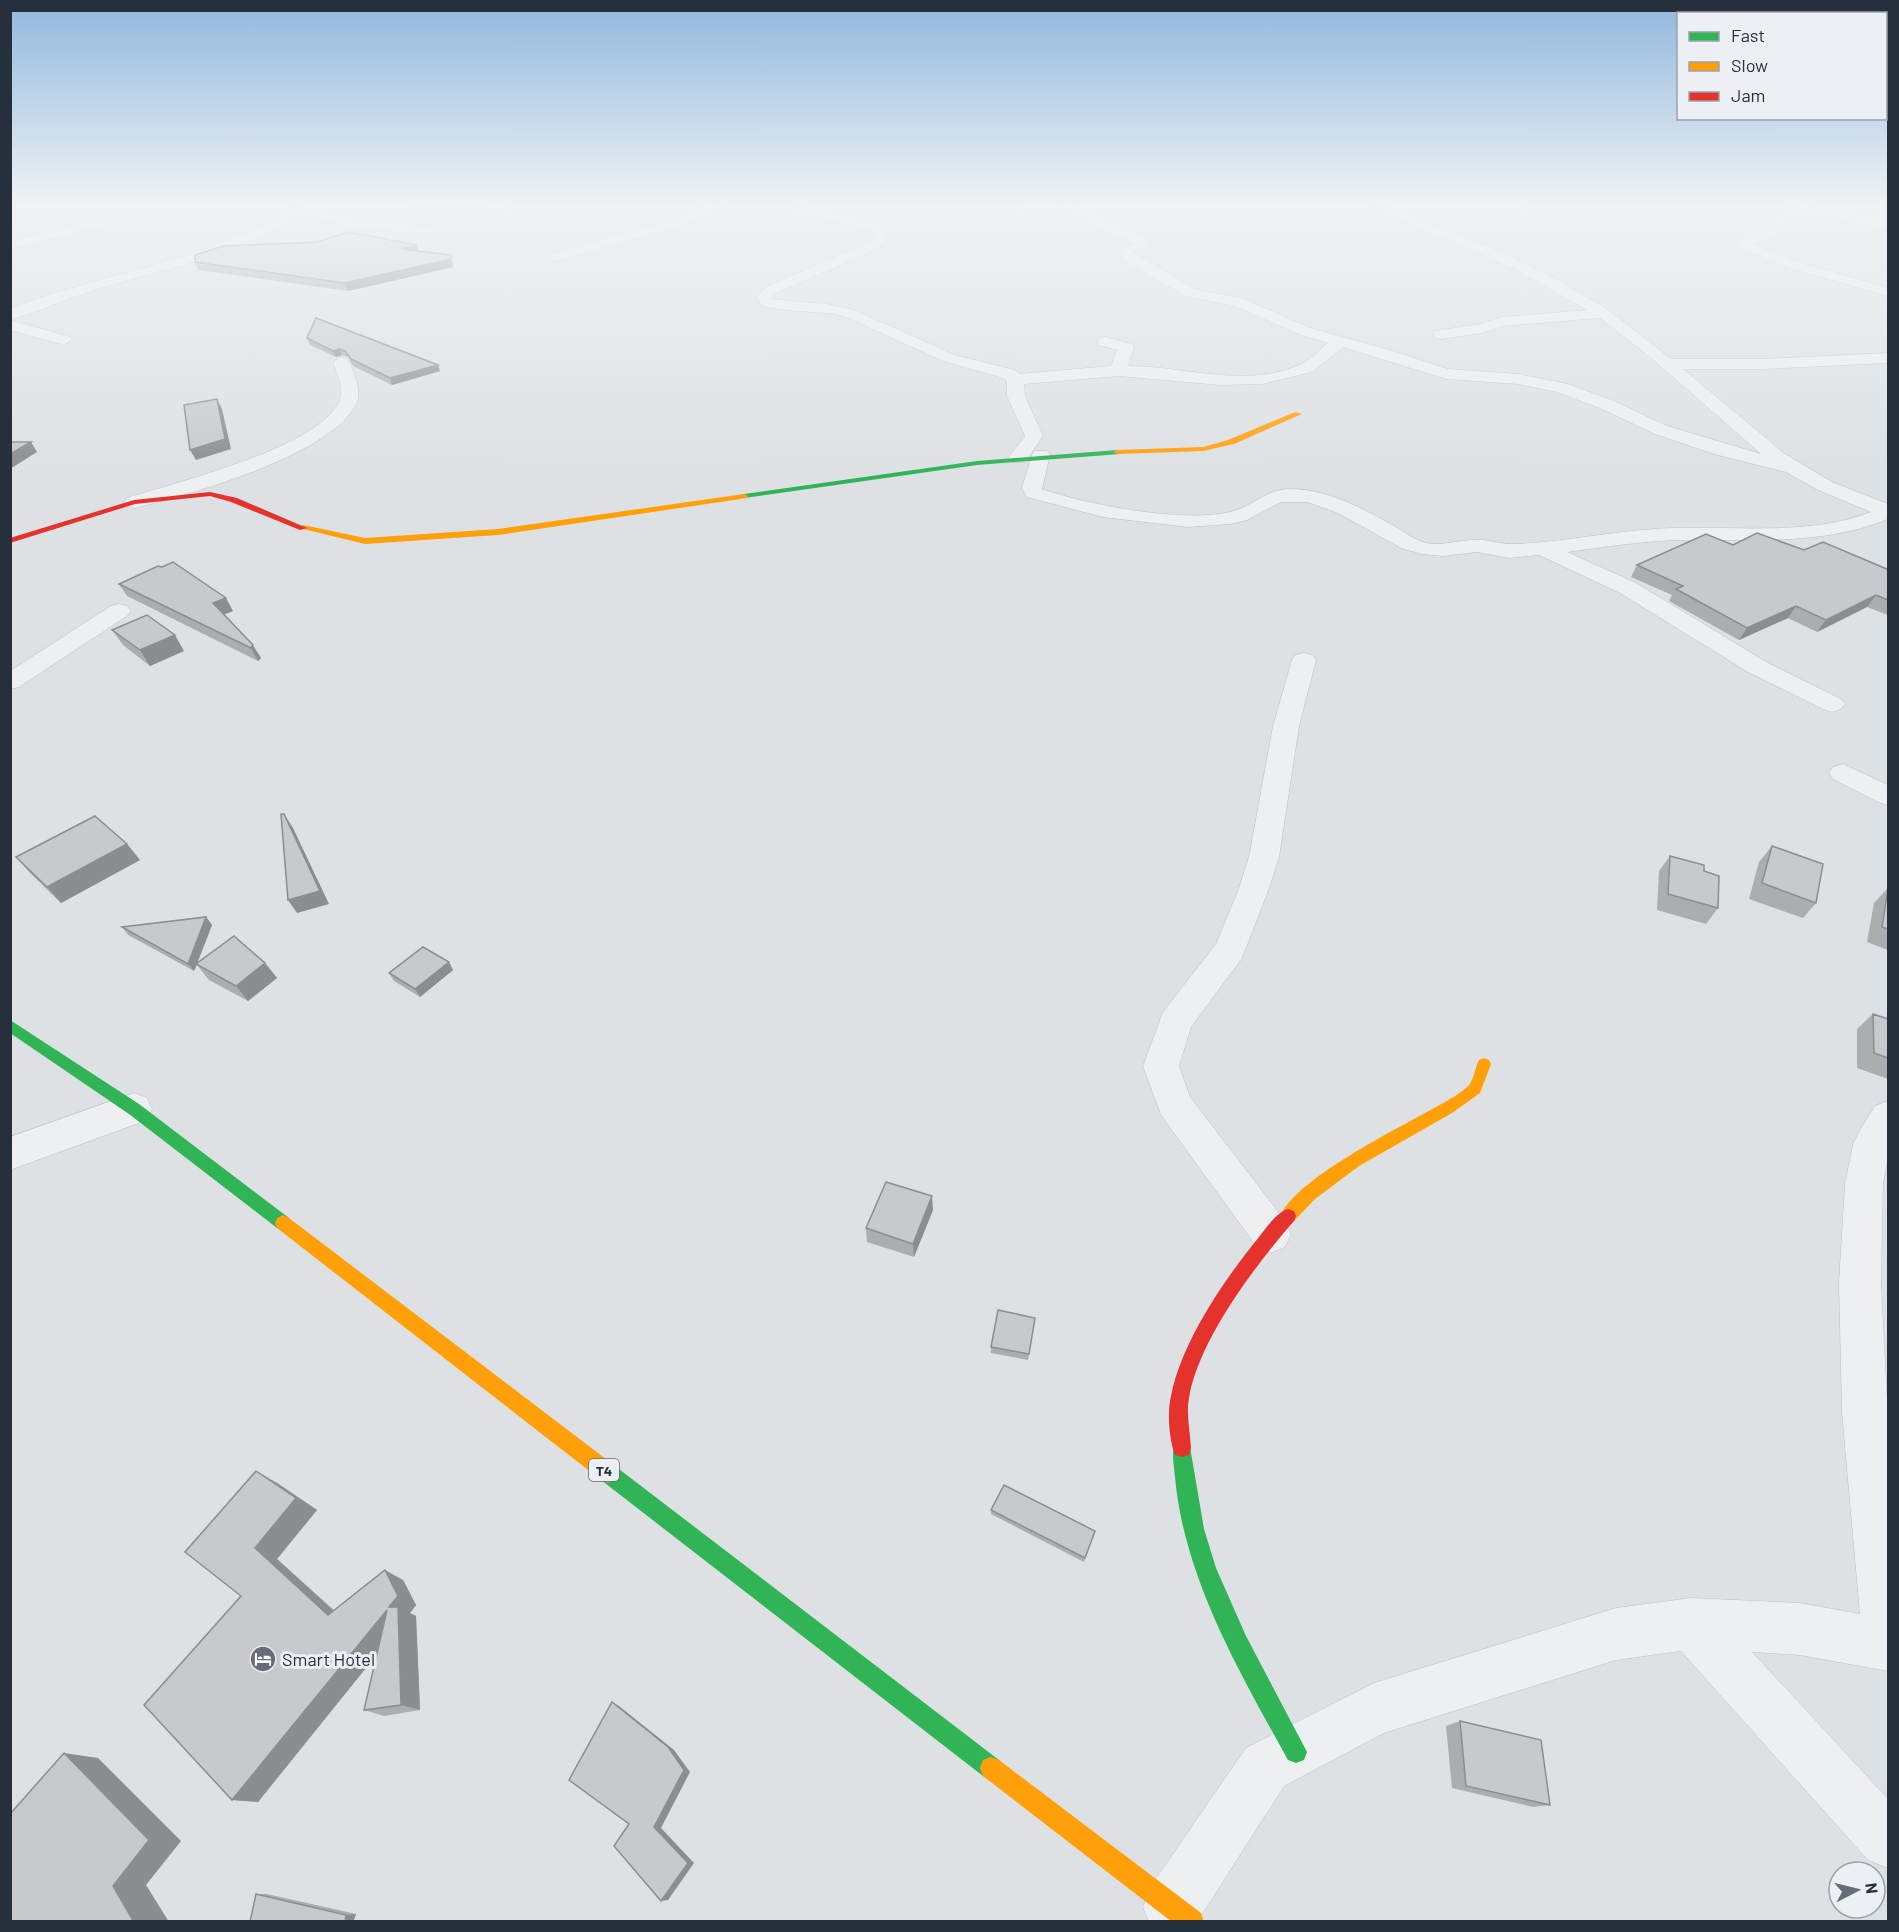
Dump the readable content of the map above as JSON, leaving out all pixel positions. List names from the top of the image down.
{
  "streets": {
    "main road": ["T4"]
  },
  "places": {
    "hotel": ["Smart Hotel"]
  },
  "legend": ["Fast", "Slow", "Jam"],
  "north": "right"
}
